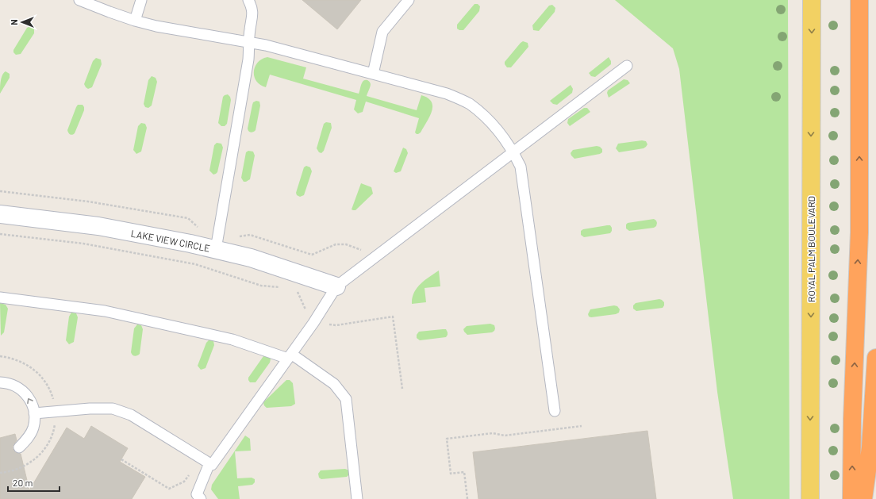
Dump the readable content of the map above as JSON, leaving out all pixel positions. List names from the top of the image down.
{
  "streets": {
    "main road": ["ROYAL PALM BOULEVARD"],
    "street": ["LAKE VIEW CIRCLE"]
  },
  "one_way": ["ROYAL PALM BOULEVARD"],
  "scale_bar": "20 m",
  "north": "left"
}
